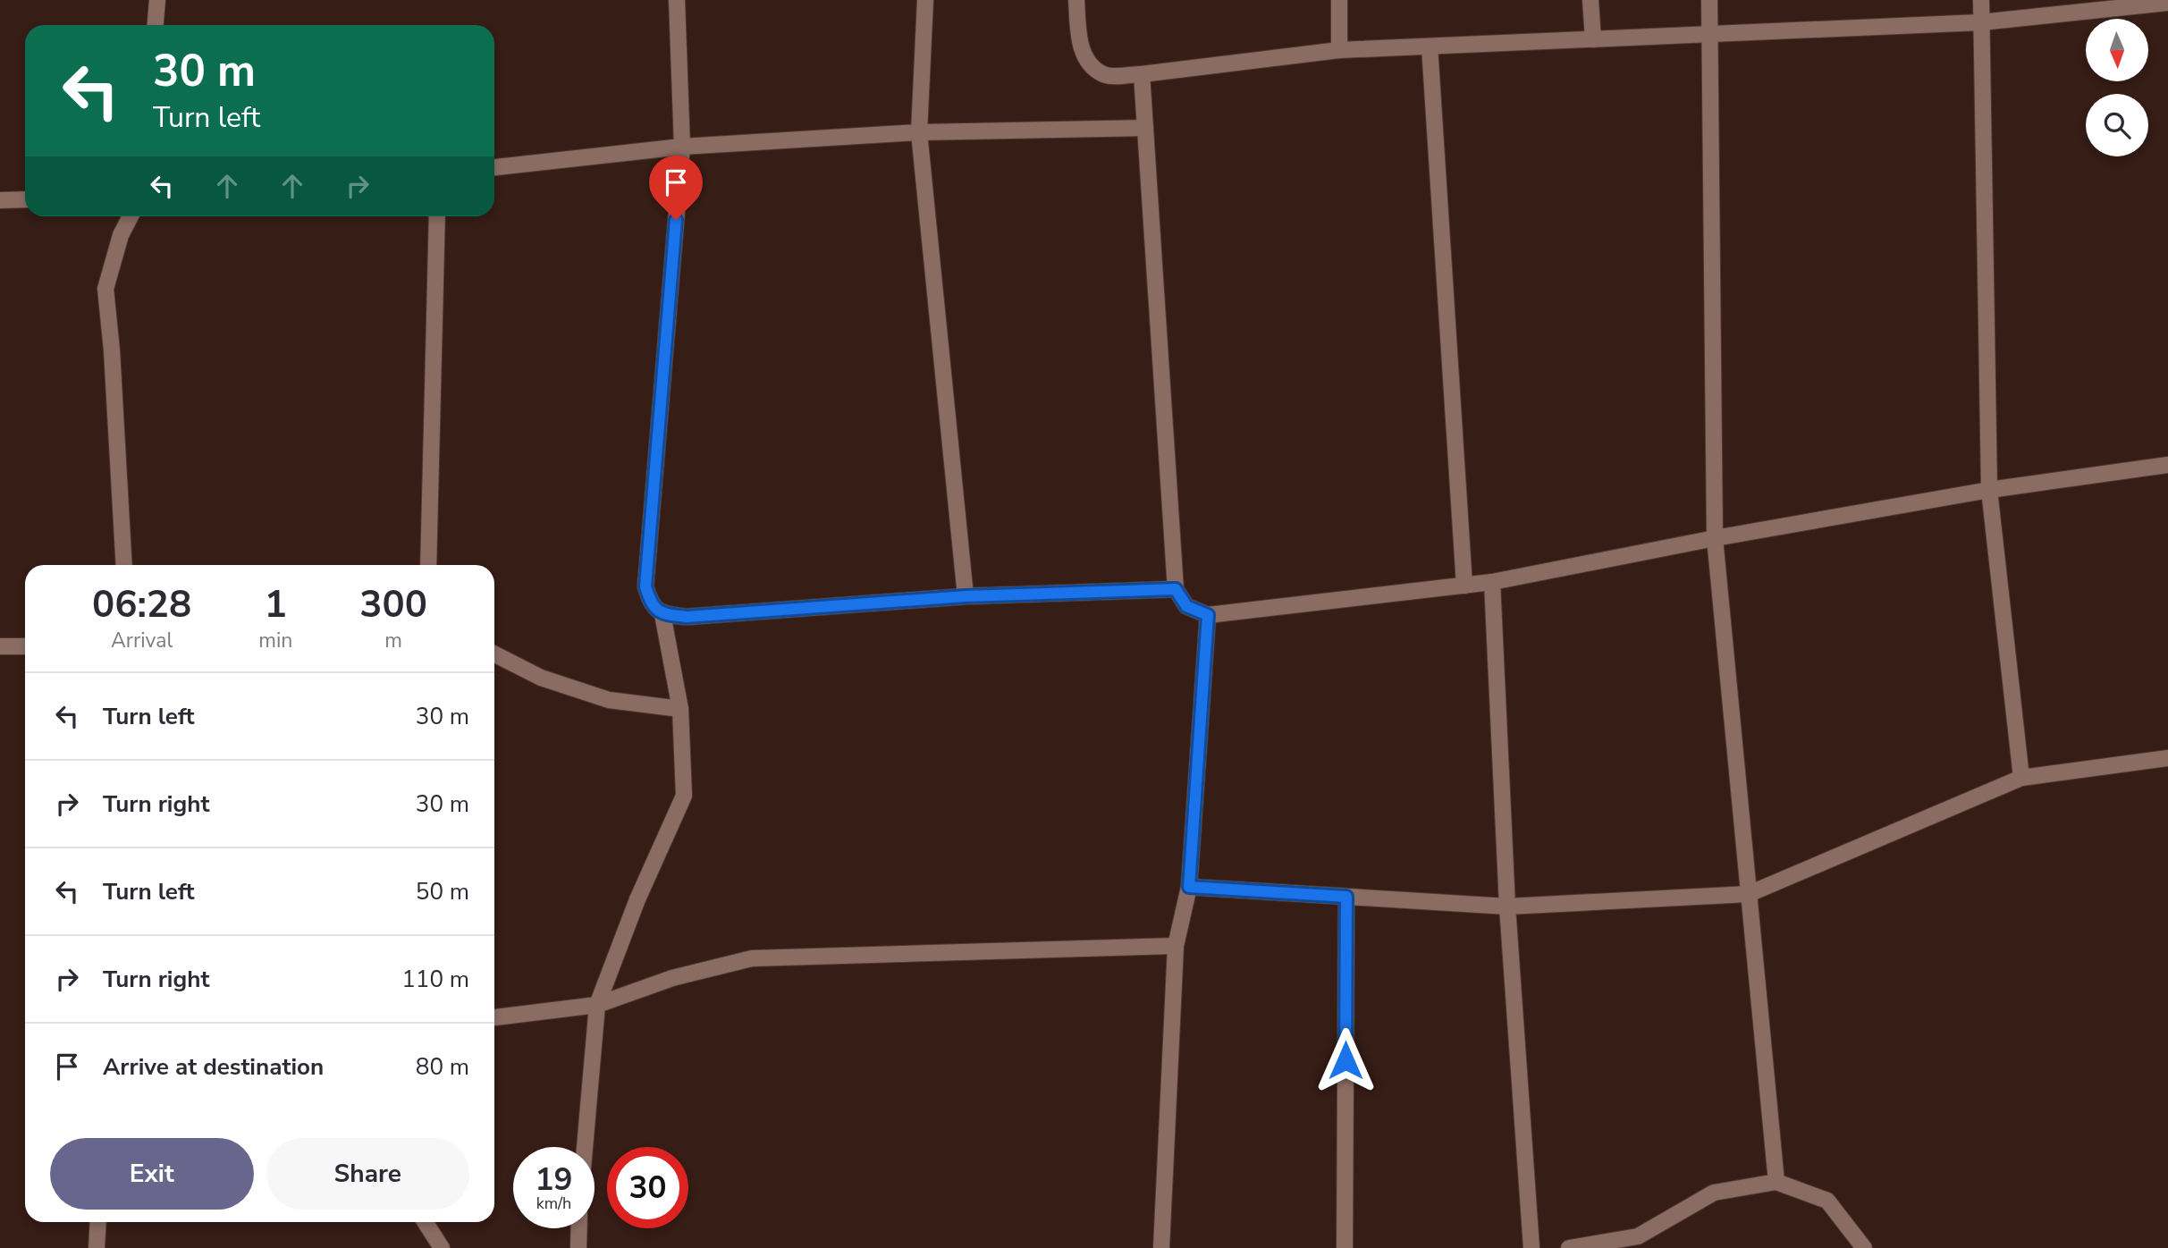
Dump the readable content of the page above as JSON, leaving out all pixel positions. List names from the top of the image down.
{
  "north": "bottom",
  "page": {
    "turn": ["30 m", "Turn left"],
    "eta": [
      "06:28",
      "Arrival",
      "1",
      "min",
      "300",
      "m"
    ],
    "list": [
      {
        "name": "Turn left",
        "value": "30 m"
      },
      {
        "name": "Turn right",
        "value": "30 m"
      },
      {
        "name": "Turn left",
        "value": "50 m"
      },
      {
        "name": "Turn right",
        "value": "110 m"
      },
      {
        "name": "Arrive at destination",
        "value": "80 m"
      }
    ],
    "buttons": ["Exit", "Share"],
    "speed": "19 km/h",
    "limit": "30"
  }
}
